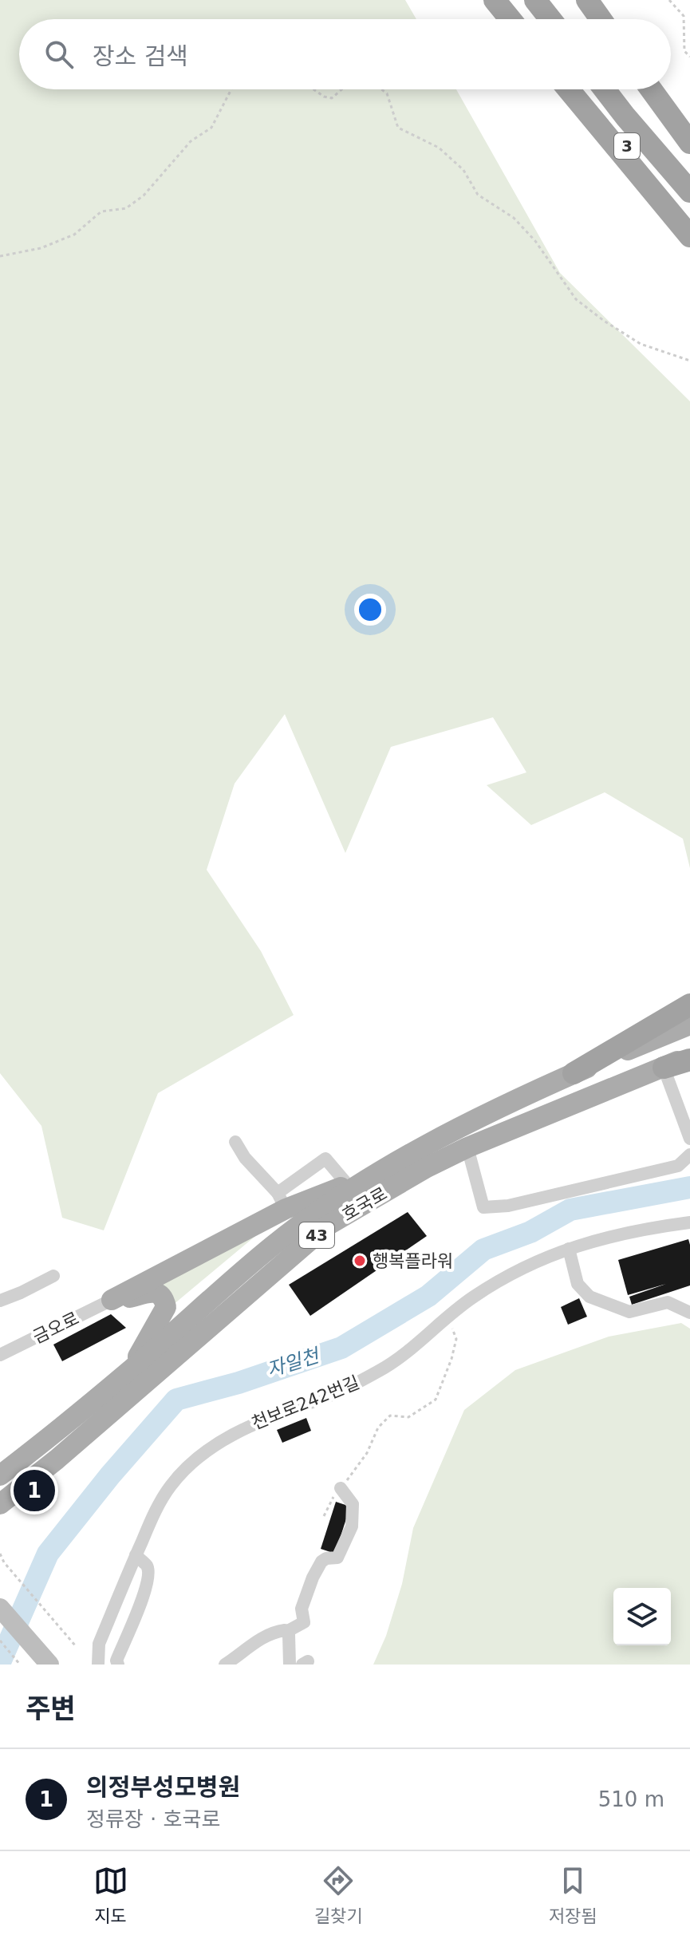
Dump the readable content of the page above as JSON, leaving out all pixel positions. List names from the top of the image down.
{
  "streets": {
    "highway": ["3"],
    "main road": ["호국로", "43"],
    "street": ["금오로", "천보로242번길"]
  },
  "water": ["자일천"],
  "places": ["행복플라워"],
  "page": {
    "search": "장소 검색",
    "pins": "1",
    "heading": "주변",
    "list": [
      {
        "mark": "1",
        "name": "의정부성모병원",
        "note": "정류장 · 호국로",
        "value": "510 m"
      }
    ],
    "nav": ["지도", "길찾기", "저장됨"]
  }
}
